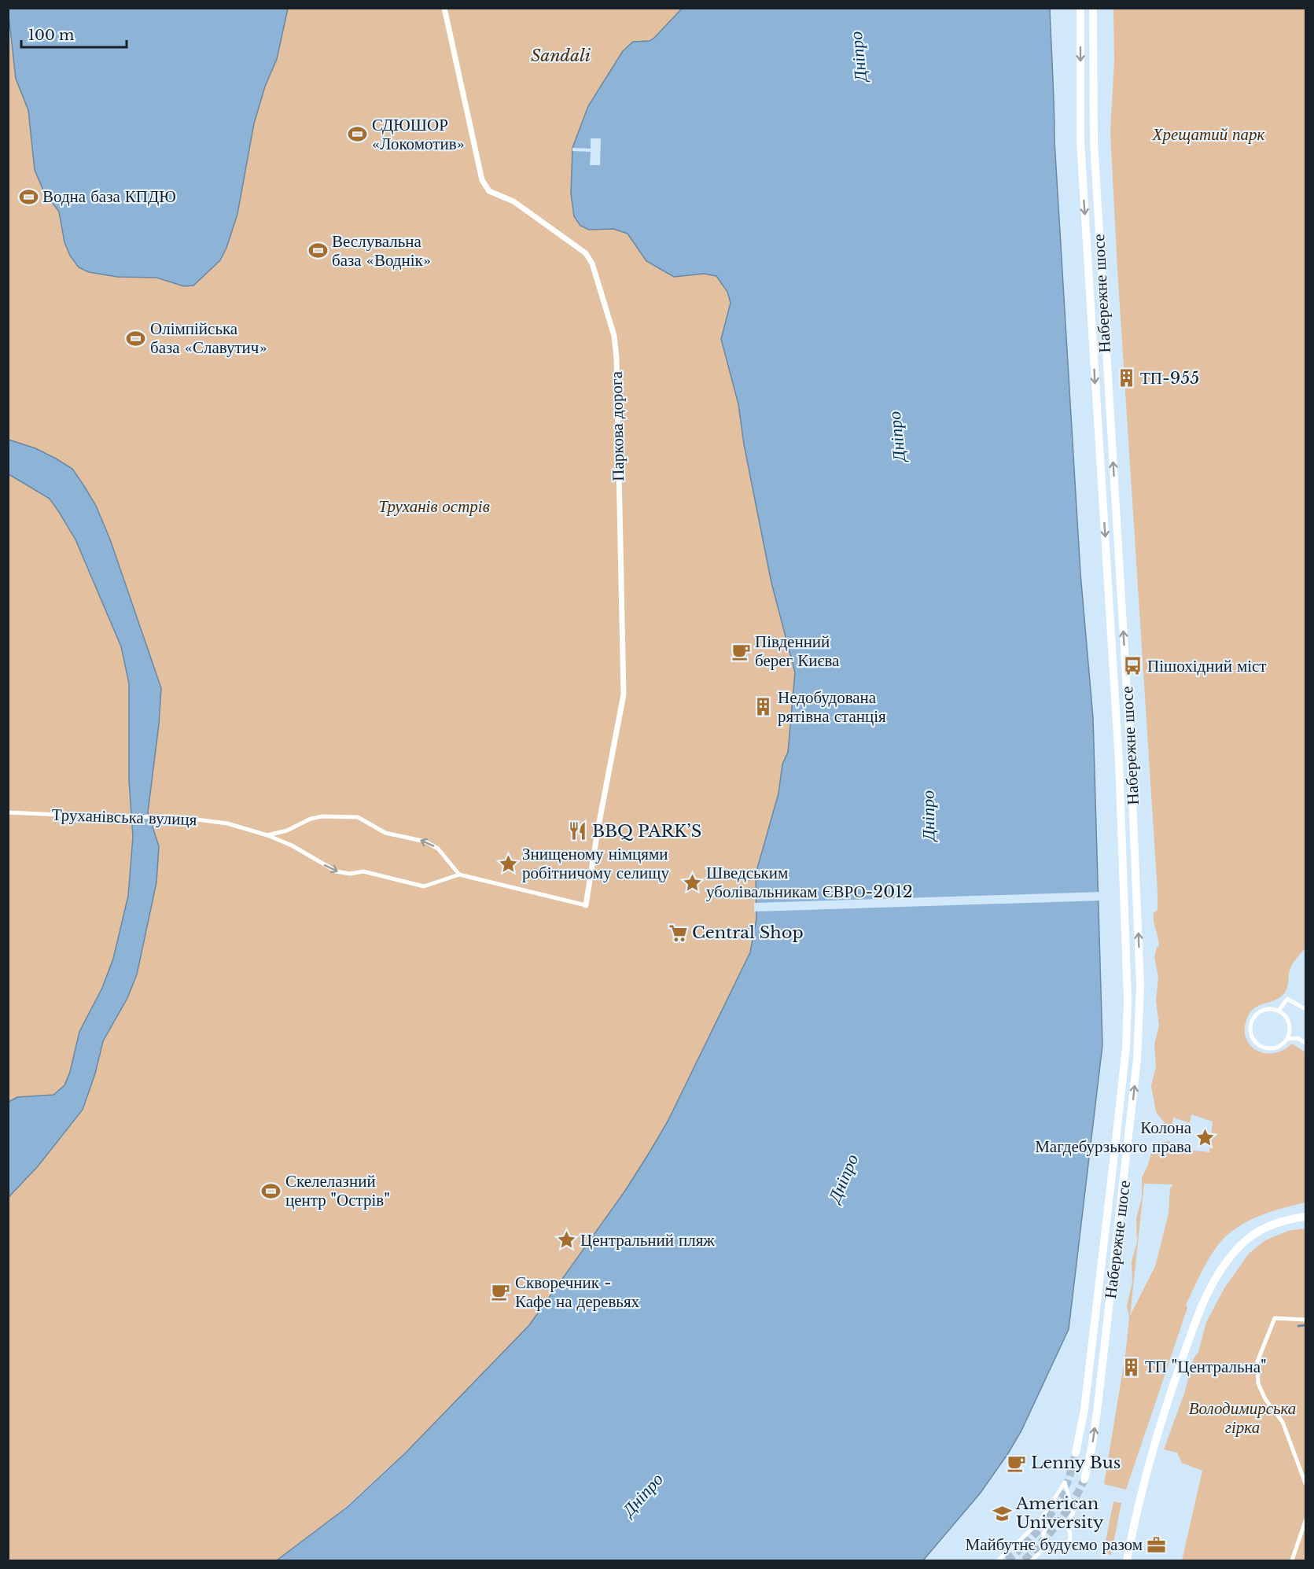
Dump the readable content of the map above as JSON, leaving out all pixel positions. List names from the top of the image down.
{
  "streets": {
    "main road": ["Набережне шосе"],
    "street": ["Паркова дорога", "Труханівська вулиця"]
  },
  "water": ["Дніпро"],
  "parks": [
    "Sandali",
    "Хрещатий парк",
    "Труханів острів",
    "Володимирська гірка"
  ],
  "places": {
    "sports": [
      "СДЮШОР «Локомотив»",
      "Водна база КПДЮ",
      "Веслувальна база «Воднік»",
      "Олімпійська база «Славутич»",
      "Скелелазний центр \"Острів\""
    ],
    "building": ["ТП-955", "Недобудована рятівна станція", "ТП \"Центральна\""],
    "cafe": ["Південний берег Києва", "Скворечник - Кафе на деревьях", "Lenny Bus"],
    "bus stop": ["Пішохідний міст"],
    "restaurant": ["BBQ PARK’S"],
    "place": [
      "Знищеному німцями робітничому селищу",
      "Шведським уболівальникам ЄВРО-2012",
      "Колона Магдебурзького права",
      "Центральний пляж"
    ],
    "supermarket": ["Central Shop"],
    "school or university": ["American University"],
    "office": ["Майбутнє будуємо разом"]
  },
  "scale_bar": "100 m"
}
